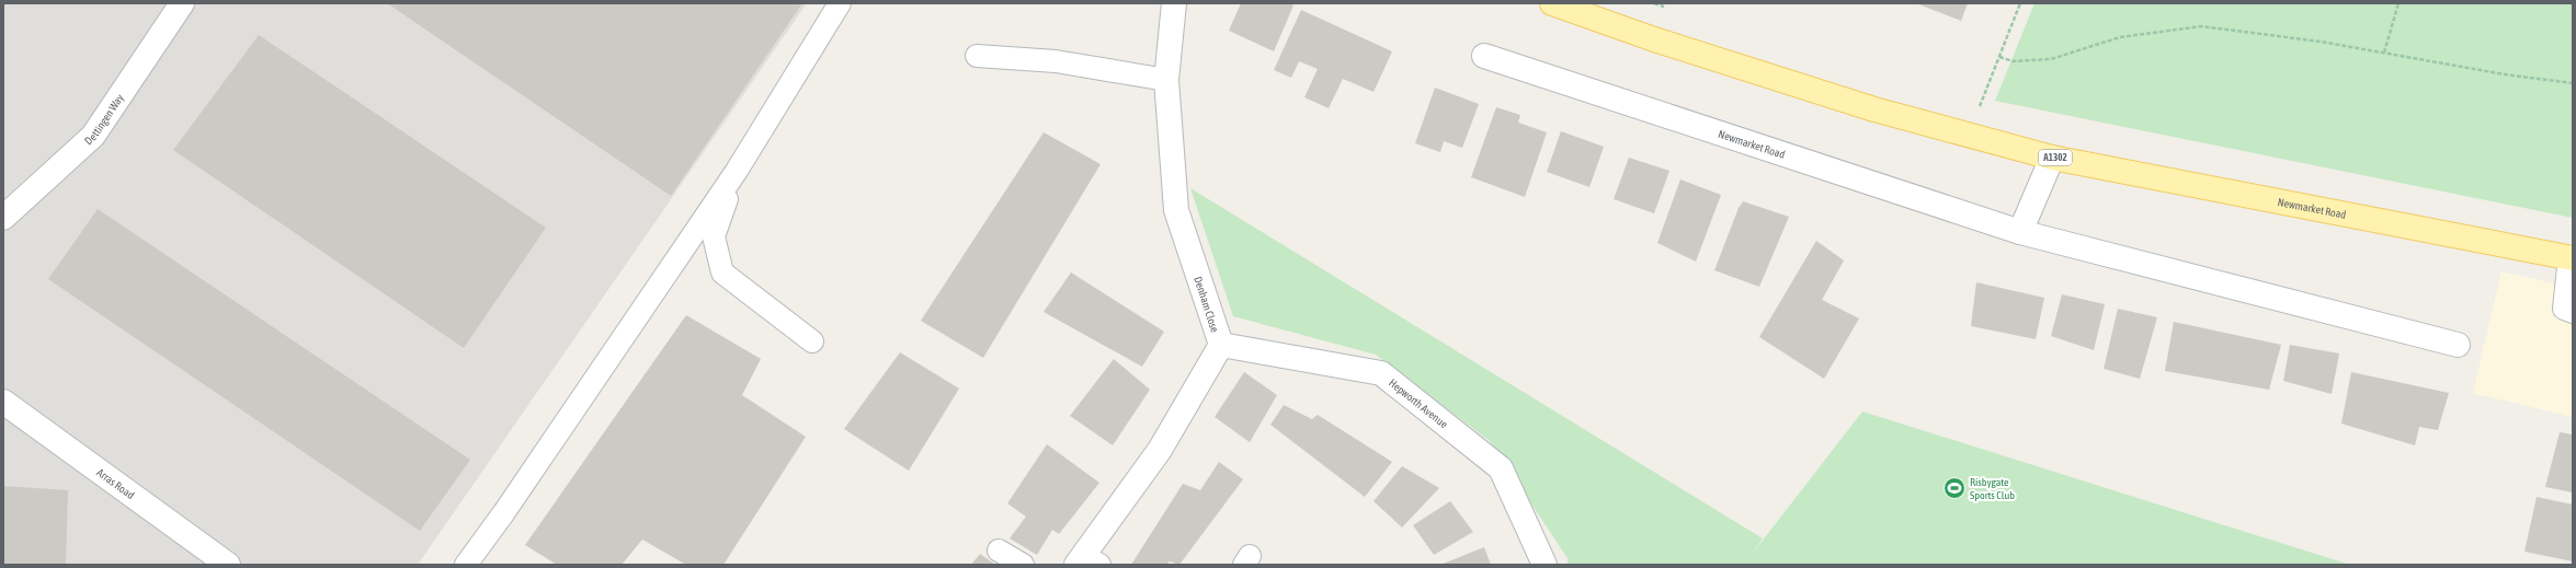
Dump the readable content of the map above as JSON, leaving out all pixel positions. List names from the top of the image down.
{
  "streets": {
    "main road": ["Newmarket Road", "A1302"],
    "street": [
      "Dettingen Way",
      "Denham Close",
      "Hepworth Avenue",
      "Arras Road"
    ]
  },
  "crossings": [
    ["Denham Close", "Hepworth Avenue"]
  ],
  "places": {
    "sports": ["Risbygate Sports Club"]
  }
}
